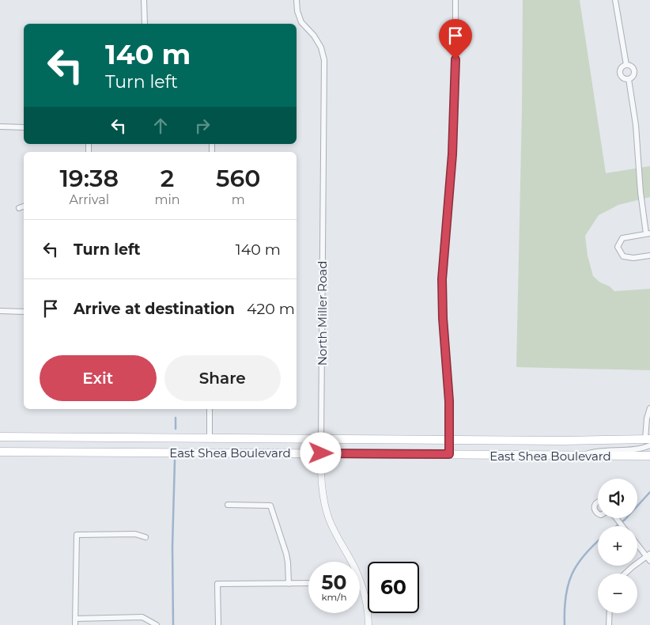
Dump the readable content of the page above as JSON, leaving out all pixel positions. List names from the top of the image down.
{
  "streets": {
    "main road": ["East Shea Boulevard"],
    "street": ["North Miller Road"]
  },
  "crossings": [
    ["North Miller Road", "East Shea Boulevard"]
  ],
  "page": {
    "turn": ["140 m", "Turn left"],
    "eta": [
      "19:38",
      "Arrival",
      "2",
      "min",
      "560",
      "m"
    ],
    "list": [
      {
        "name": "Turn left",
        "value": "140 m"
      },
      {
        "name": "Arrive at destination",
        "value": "420 m"
      }
    ],
    "buttons": ["Exit", "Share"],
    "map_buttons": ["+", "−"],
    "speed": "50 km/h",
    "limit": "60"
  }
}
